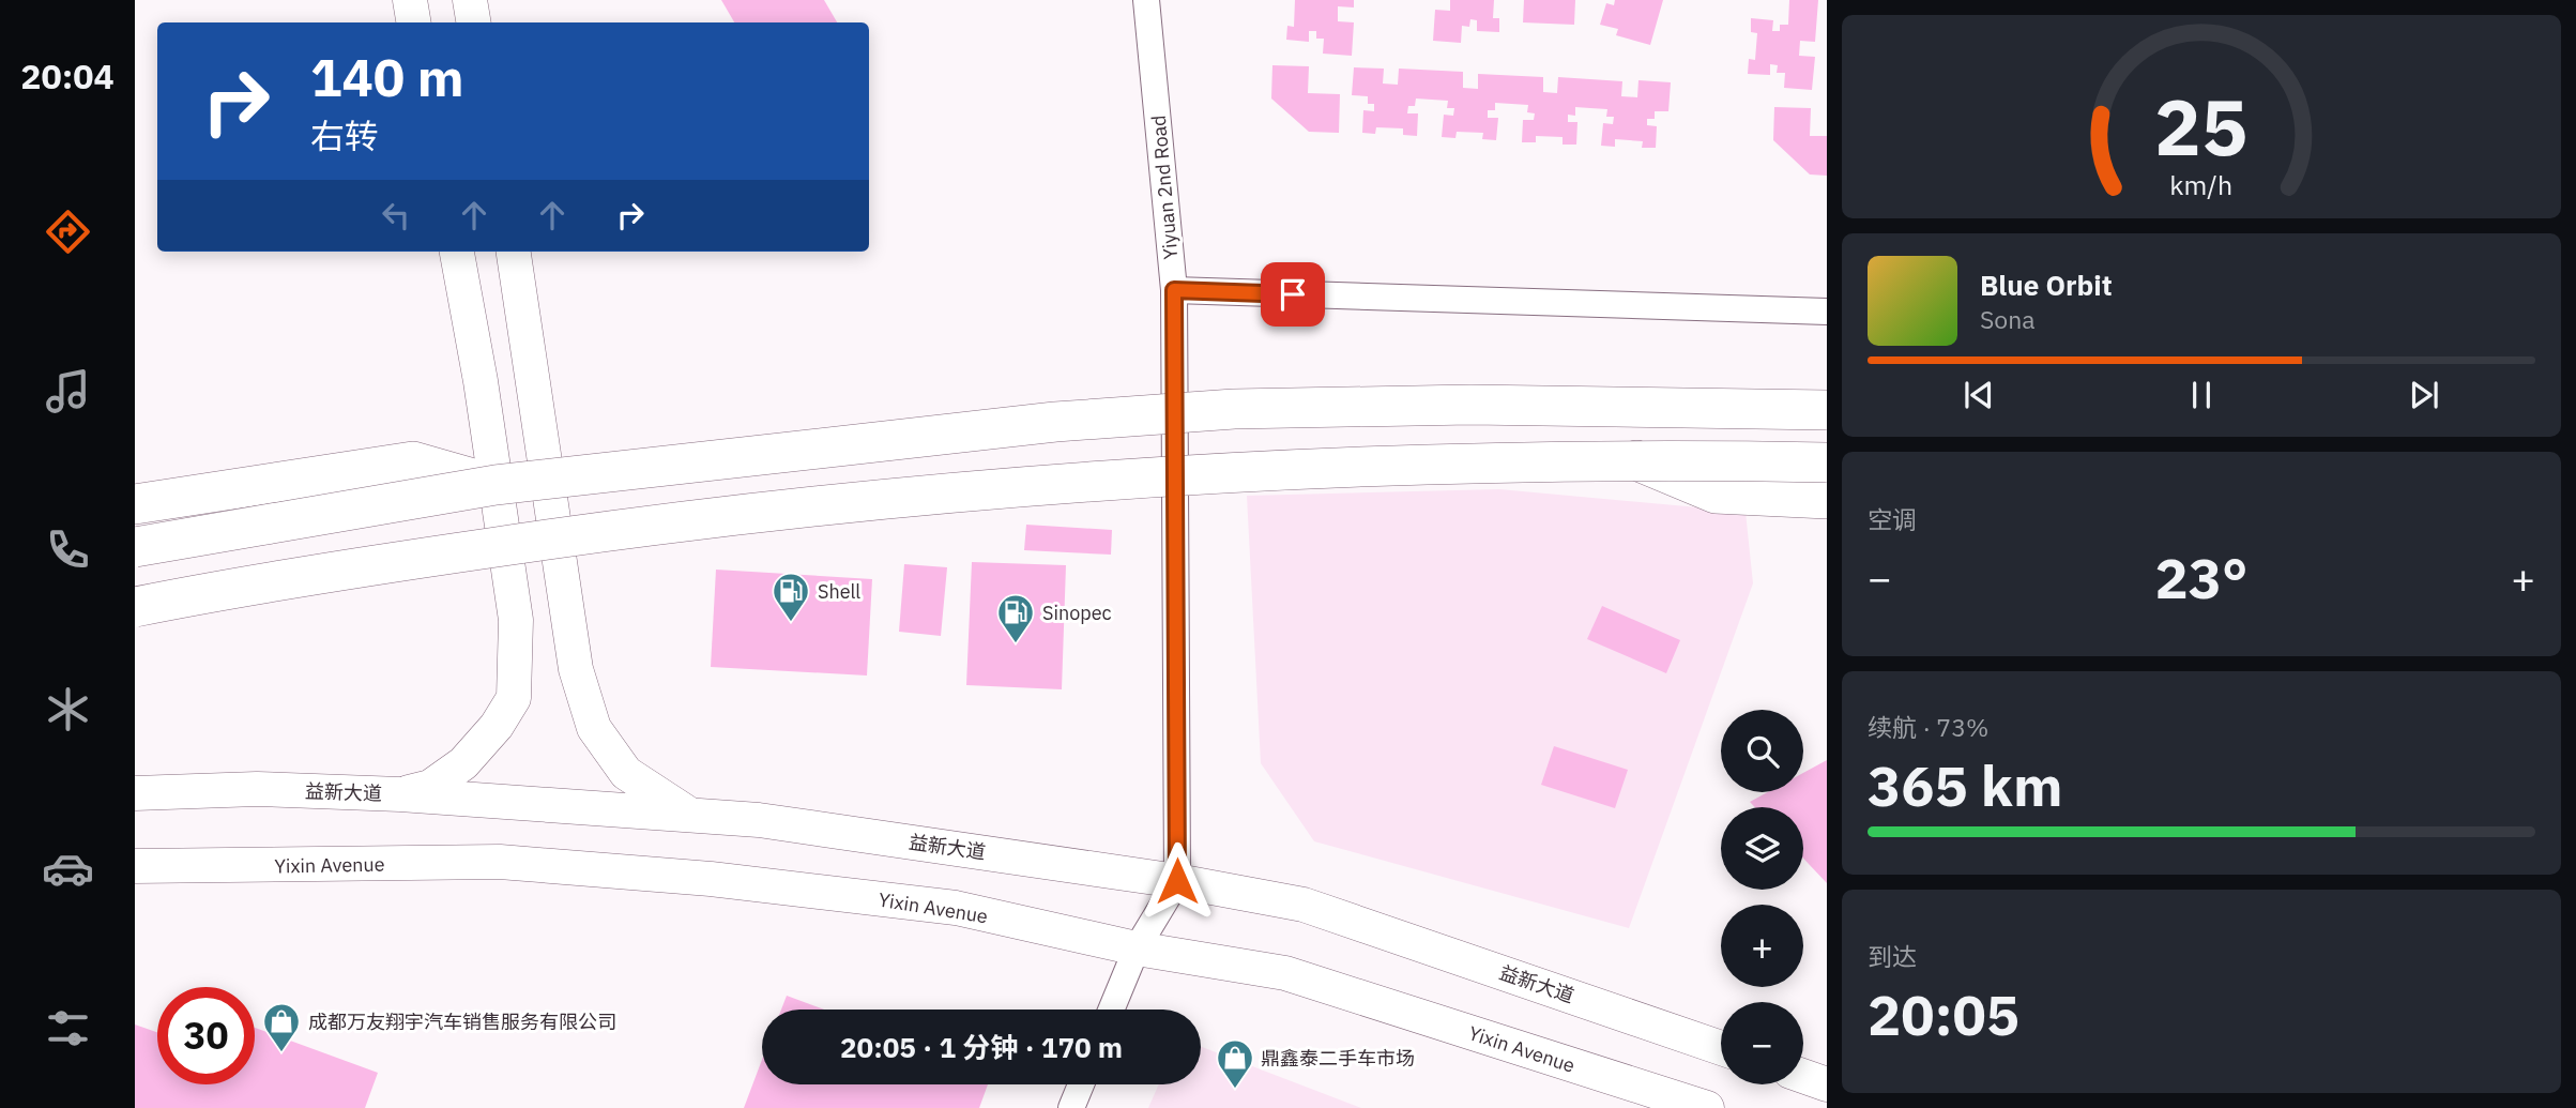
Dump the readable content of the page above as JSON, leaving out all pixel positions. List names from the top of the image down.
{
  "streets": {
    "main road": ["益新大道", "Yixin Avenue"],
    "street": ["Yiyuan 2nd Road"]
  },
  "crossings": [
    ["Yiyuan 2nd Road", "益新大道"]
  ],
  "places": {
    "fuel station": ["Shell", "Sinopec"],
    "shop": ["成都万友翔宇汽车销售服务有限公司", "鼎鑫泰二手车市场"]
  },
  "page": {
    "tabs": "20:04",
    "turn": ["140 m", "右转"],
    "song": ["Blue Orbit", "Sona"],
    "tile": [
      "空调",
      ["续航 · 73%", "365 km"],
      ["到达", "20:05"]
    ],
    "heat": ["−", "23°", "+"],
    "map_buttons": ["+", "−"],
    "limit": "30",
    "trip": "20:05 · 1 分钟 · 170 m",
    "gauge": ["25", "km/h"]
  }
}
